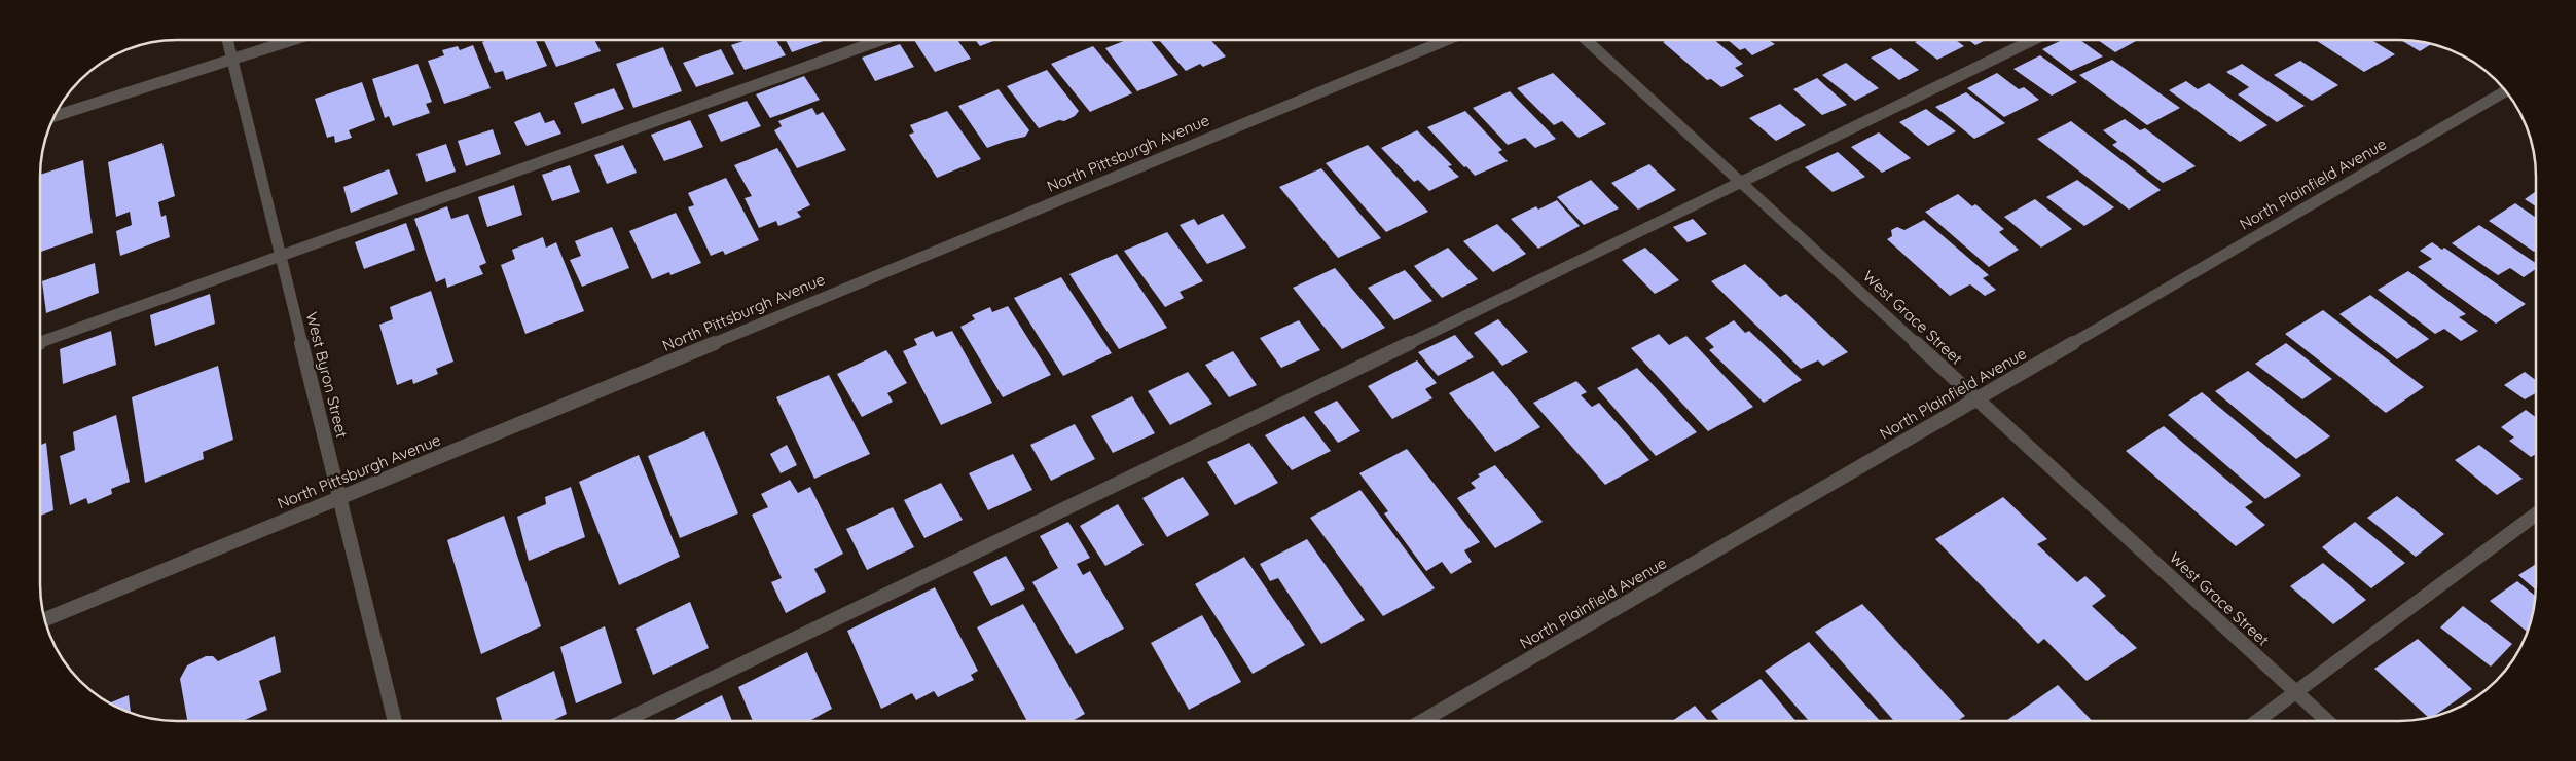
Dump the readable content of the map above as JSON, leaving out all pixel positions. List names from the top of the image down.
{
  "streets": {
    "street": [
      "North Pittsburgh Avenue",
      "North Plainfield Avenue",
      "West Grace Street",
      "West Byron Street"
    ]
  },
  "crossings": [
    ["North Pittsburgh Avenue", "West Byron Street"],
    ["North Plainfield Avenue", "West Grace Street"]
  ]
}
